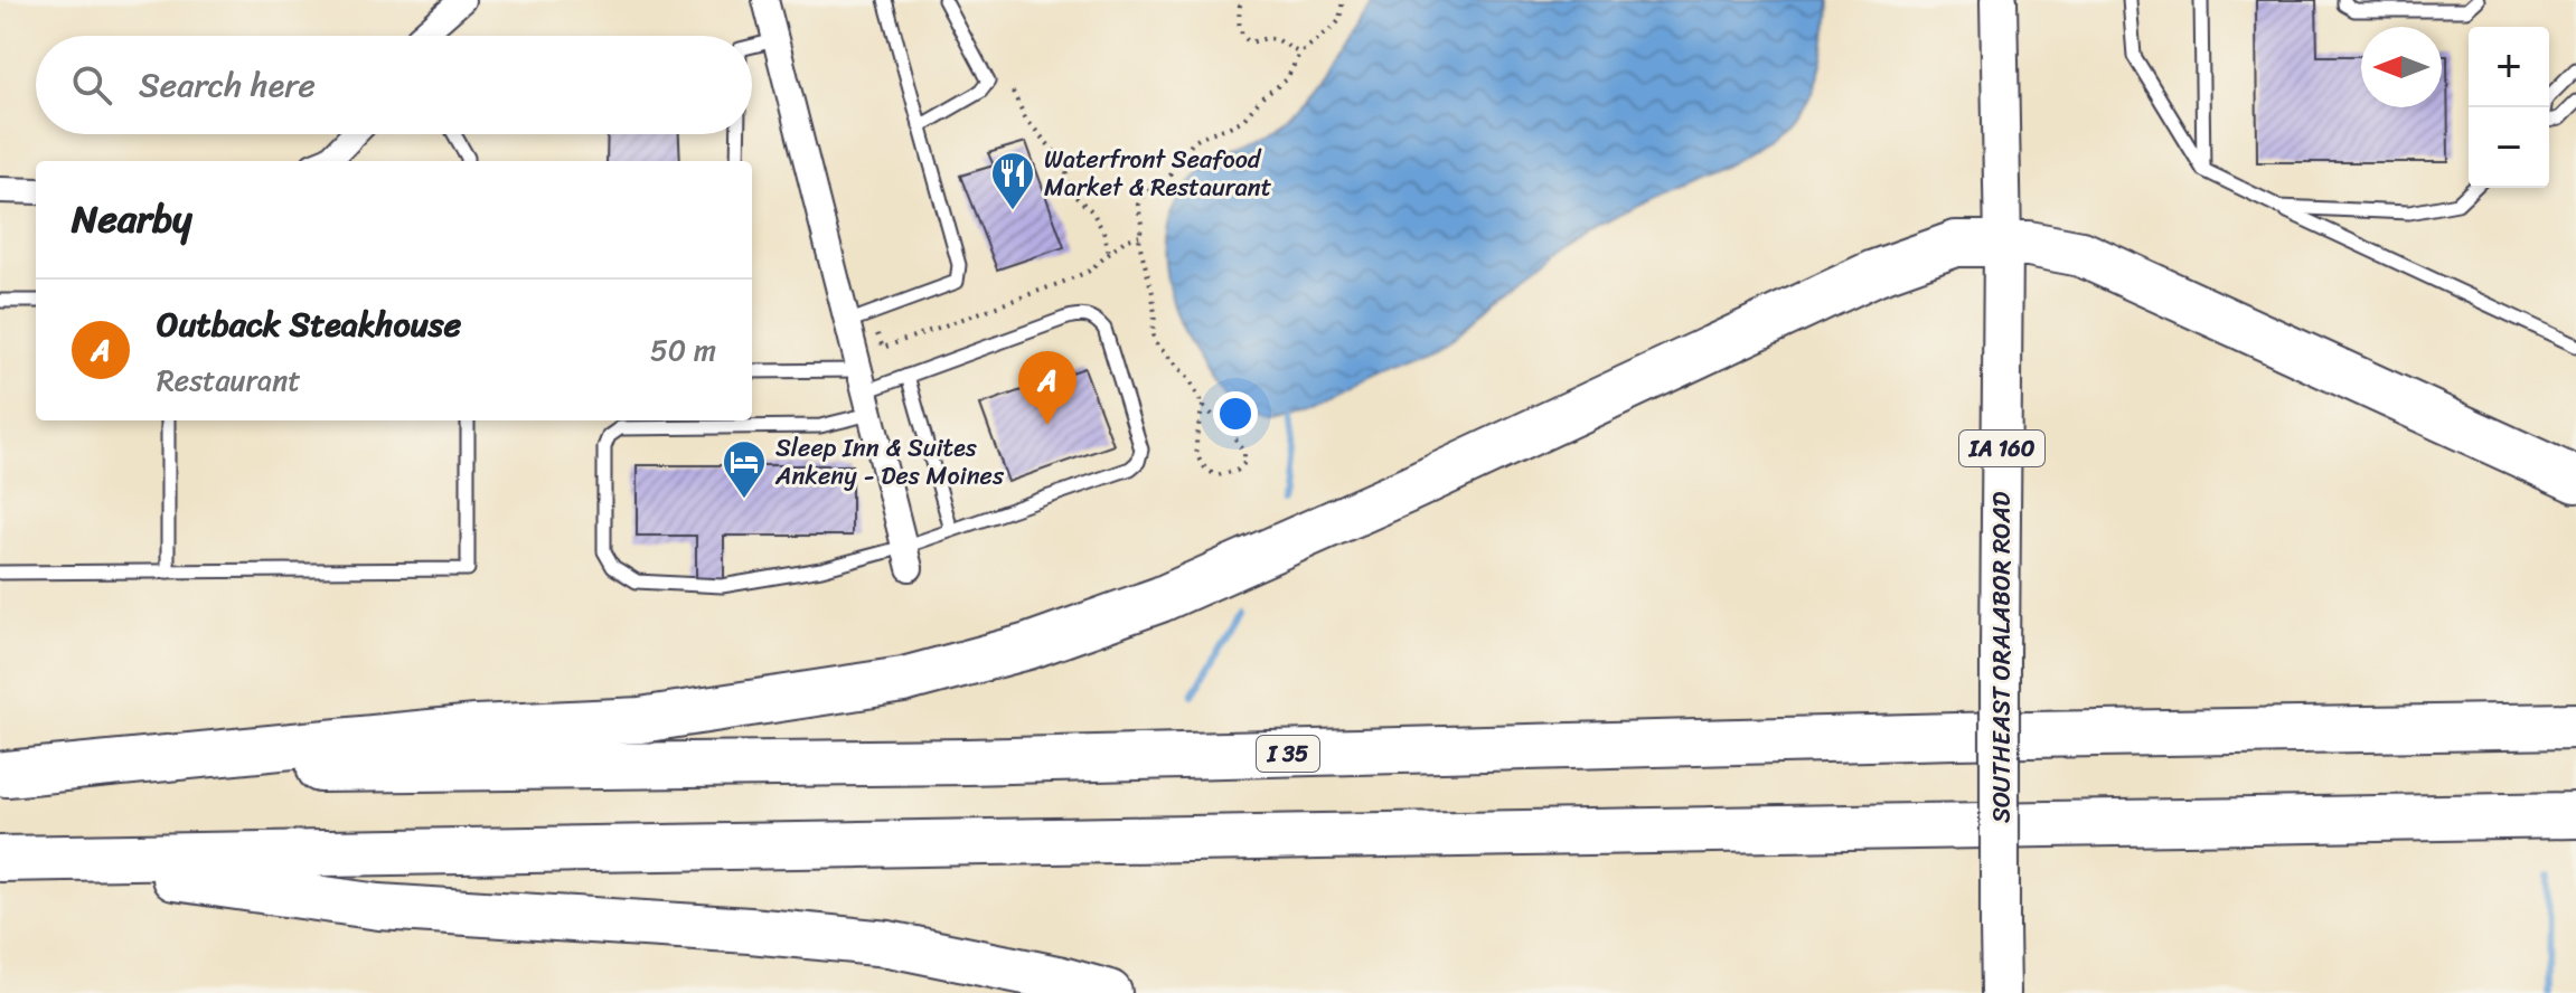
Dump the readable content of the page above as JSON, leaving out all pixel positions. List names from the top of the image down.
{
  "streets": {
    "highway": ["I 35"],
    "main road": ["IA 160", "SOUTHEAST ORALABOR ROAD"]
  },
  "places": {
    "restaurant": ["Waterfront Seafood Market & Restaurant"],
    "hotel": ["Sleep Inn & Suites Ankeny - Des Moines"]
  },
  "north": "left",
  "page": {
    "map_buttons": ["+", "−"],
    "search": "Search here",
    "heading": "Nearby",
    "list": [
      {
        "mark": "A",
        "name": "Outback Steakhouse",
        "note": "Restaurant",
        "value": "50 m"
      }
    ],
    "pins": "A"
  }
}
